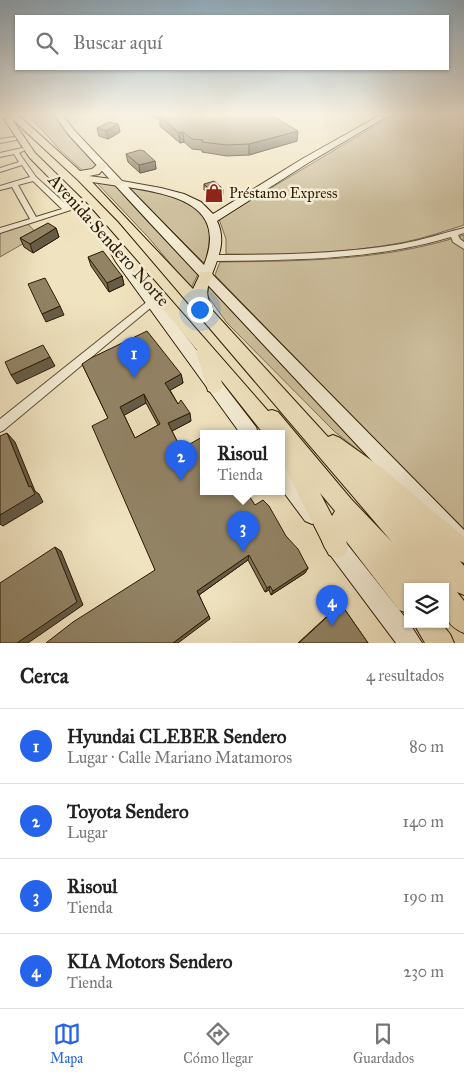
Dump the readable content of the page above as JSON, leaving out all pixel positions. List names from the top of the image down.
{
  "streets": {
    "main road": ["Avenida Sendero Norte"]
  },
  "places": {
    "shop": ["Préstamo Express"]
  },
  "page": {
    "search": "Buscar aquí",
    "pins": [
      "1",
      "2",
      "3",
      "4"
    ],
    "popup": ["Risoul", "Tienda"],
    "heading": ["Cerca", "4 resultados"],
    "list": [
      {
        "mark": "1",
        "name": "Hyundai CLEBER Sendero",
        "note": "Lugar · Calle Mariano Matamoros",
        "value": "80 m"
      },
      {
        "mark": "2",
        "name": "Toyota Sendero",
        "note": "Lugar",
        "value": "140 m"
      },
      {
        "mark": "3",
        "name": "Risoul",
        "note": "Tienda",
        "value": "190 m"
      },
      {
        "mark": "4",
        "name": "KIA Motors Sendero",
        "note": "Tienda",
        "value": "230 m"
      }
    ],
    "nav": ["Mapa", "Cómo llegar", "Guardados"]
  }
}
